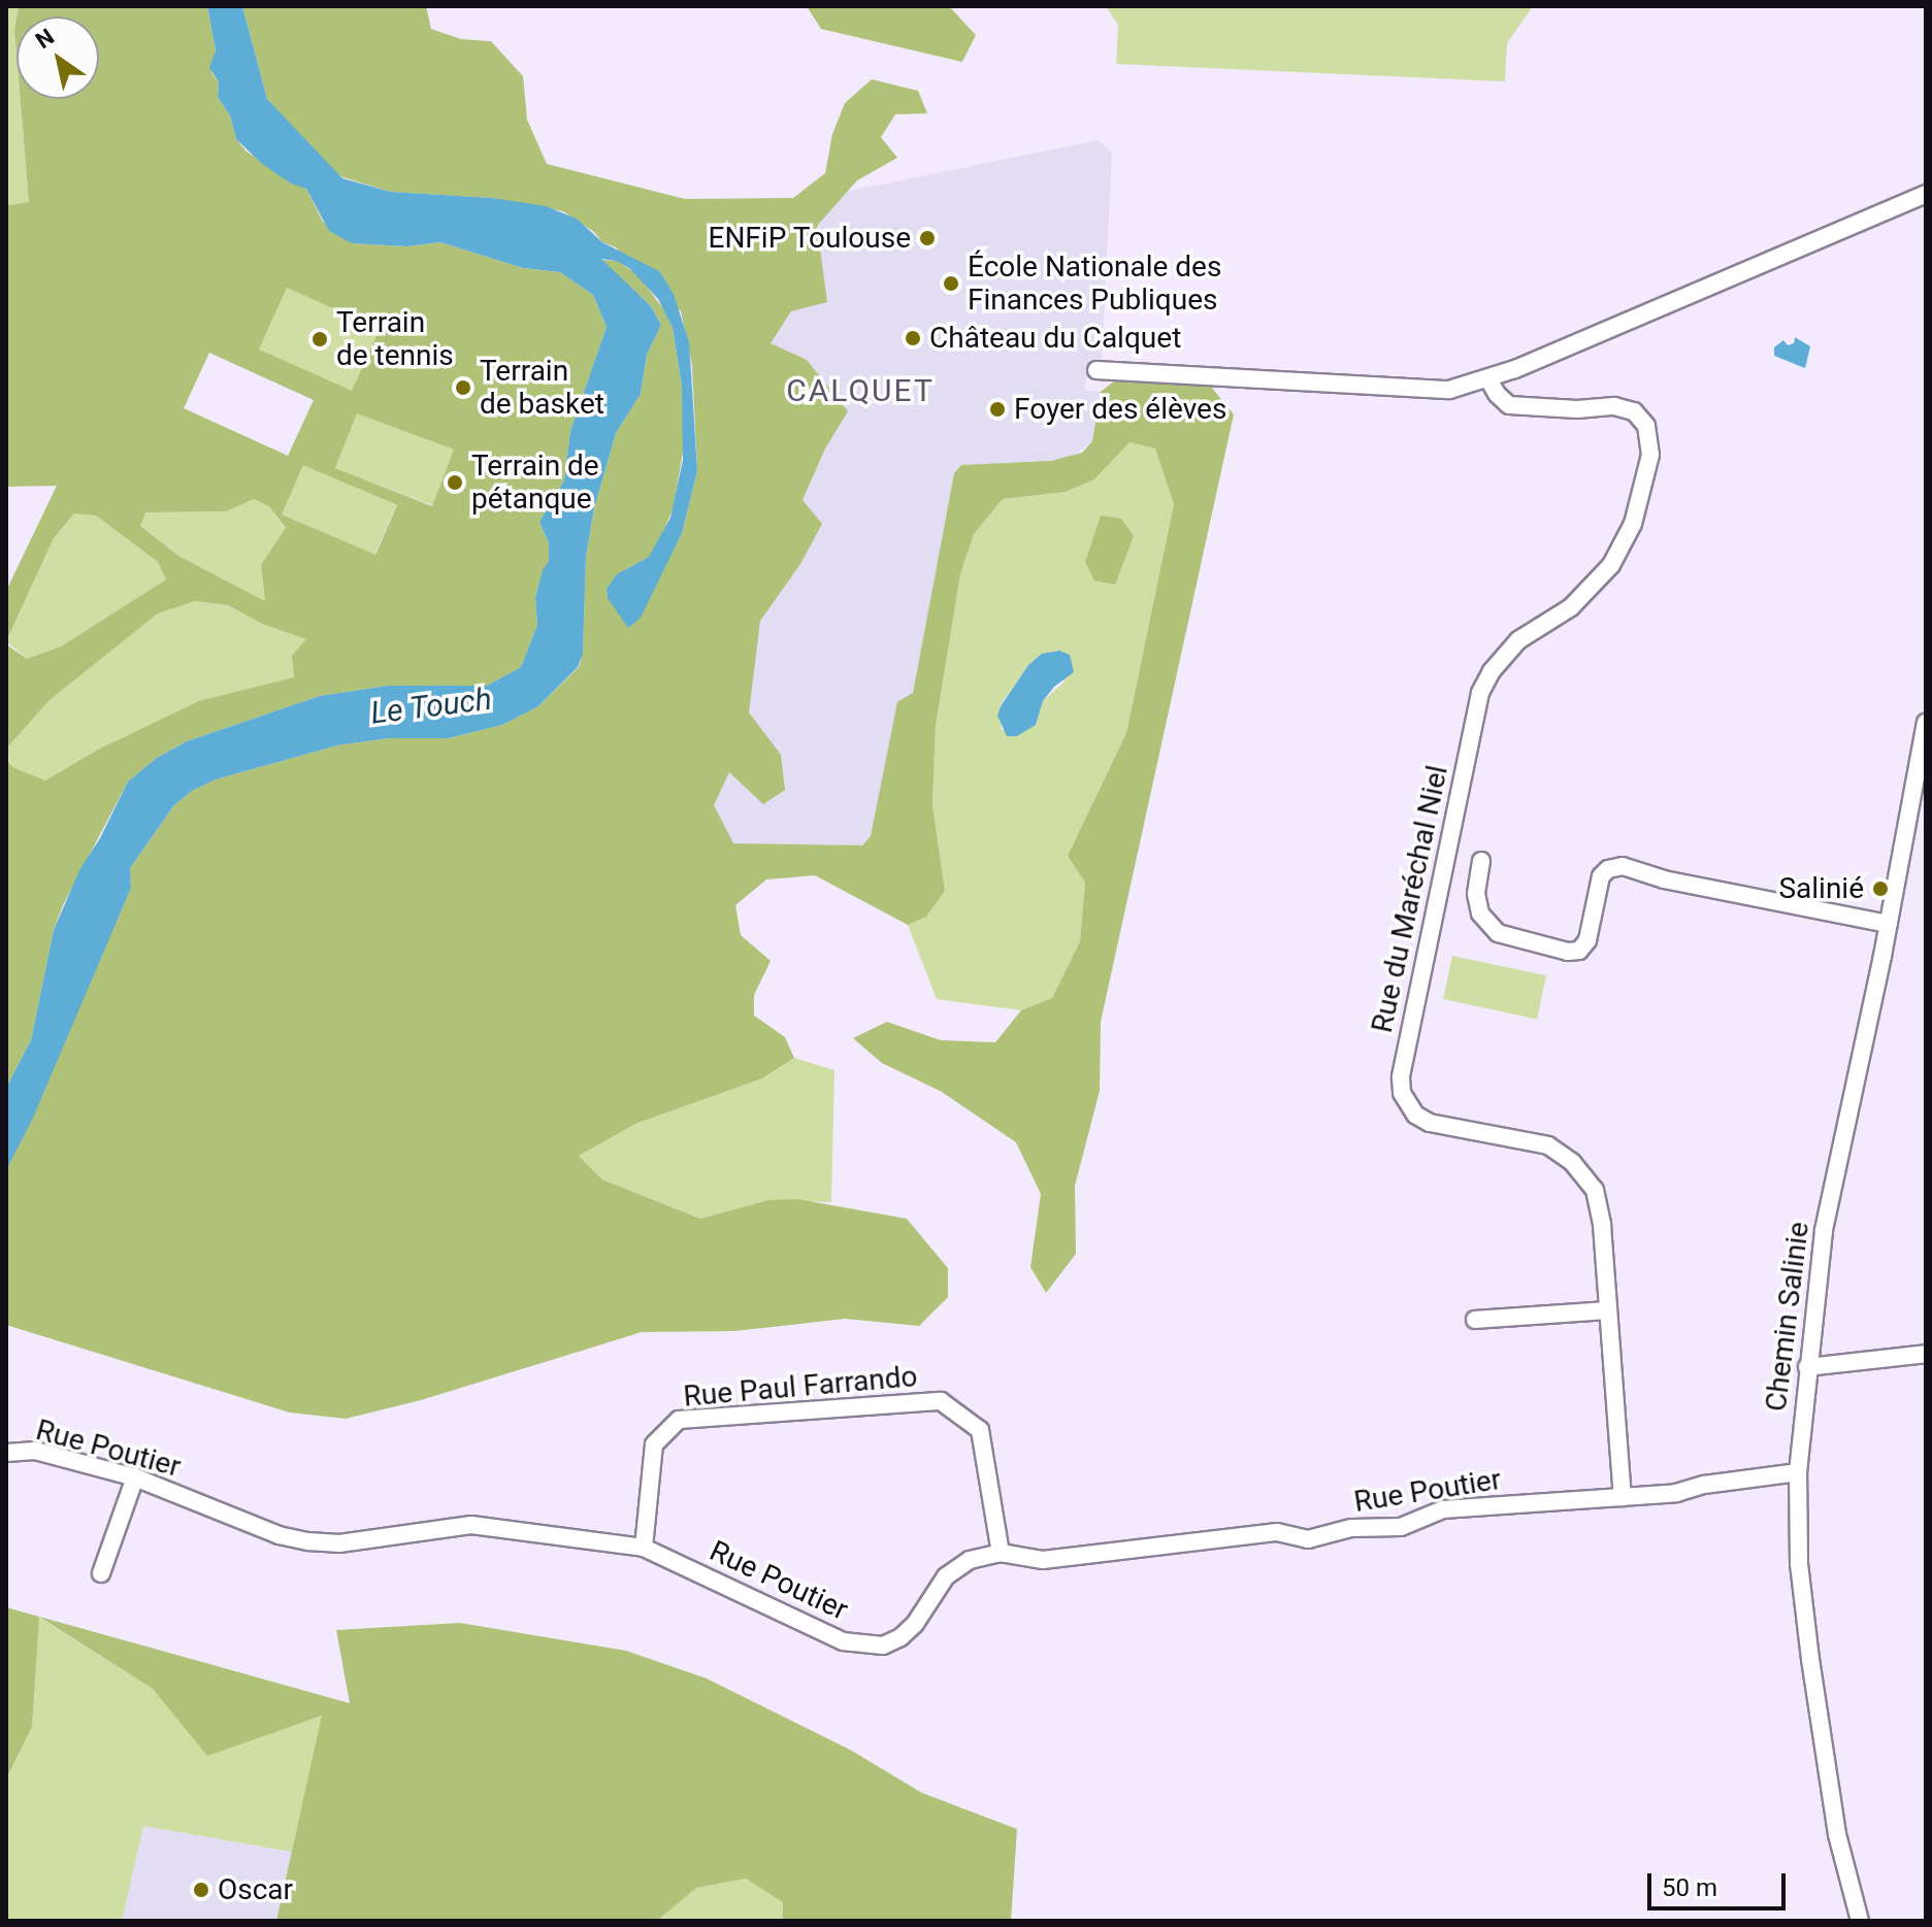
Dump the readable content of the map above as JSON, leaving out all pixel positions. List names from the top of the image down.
{
  "streets": {
    "street": [
      "Rue du Maréchal Niel",
      "Chemin Salinie",
      "Rue Paul Farrando",
      "Rue Poutier"
    ]
  },
  "crossings": [
    ["Rue du Maréchal Niel", "Rue Poutier"],
    ["Chemin Salinie", "Rue Poutier"],
    ["Rue Paul Farrando", "Rue Poutier"]
  ],
  "districts": ["CALQUET"],
  "water": ["Le Touch"],
  "places": [
    "ENFiP Toulouse",
    "École Nationale des Finances Publiques",
    "Château du Calquet",
    "Terrain de tennis",
    "Terrain de basket",
    "Foyer des élèves",
    "Terrain de pétanque",
    "Salinié",
    "Oscar"
  ],
  "scale_bar": "50 m",
  "north": "top left"
}
